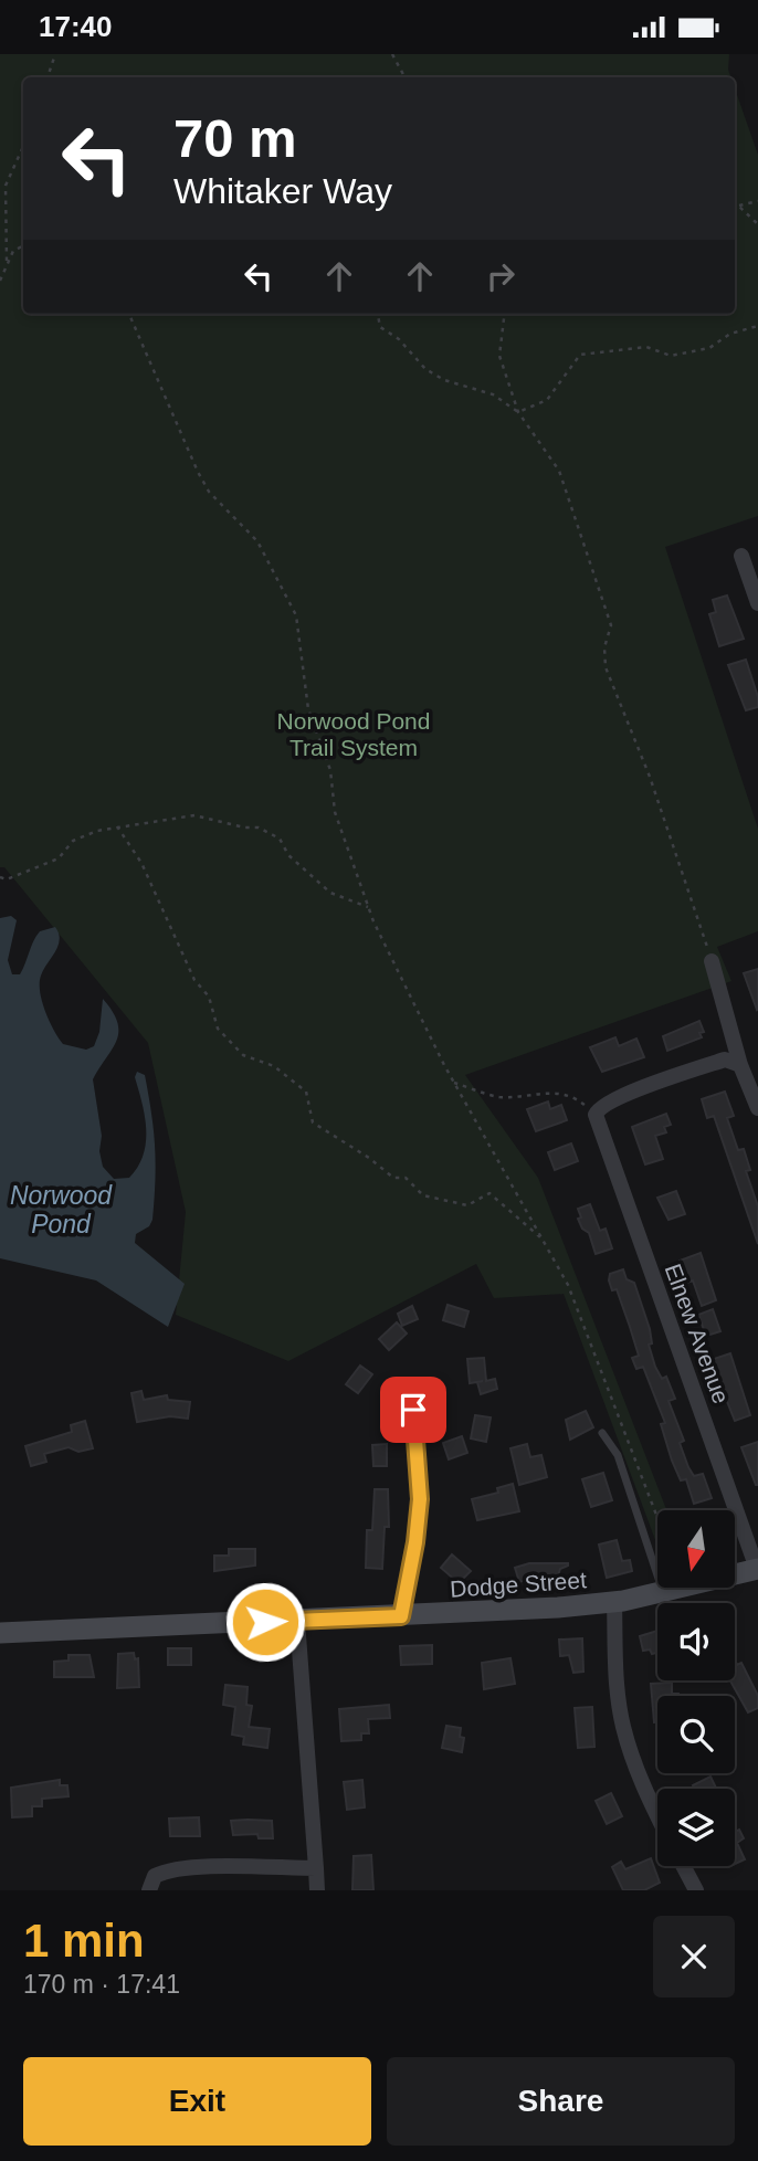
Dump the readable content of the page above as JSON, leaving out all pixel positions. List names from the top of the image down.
{
  "streets": {
    "main road": ["Dodge Street"],
    "street": ["Elnew Avenue"]
  },
  "crossings": [
    ["Elnew Avenue", "Dodge Street"]
  ],
  "water": ["Norwood Pond"],
  "parks": ["Norwood Pond Trail System"],
  "north": "bottom",
  "page": {
    "status": "17:40",
    "turn": ["70 m", "Whitaker Way"],
    "heading": ["1 min", "170 m · 17:41"],
    "buttons": ["Exit", "Share"]
  }
}
